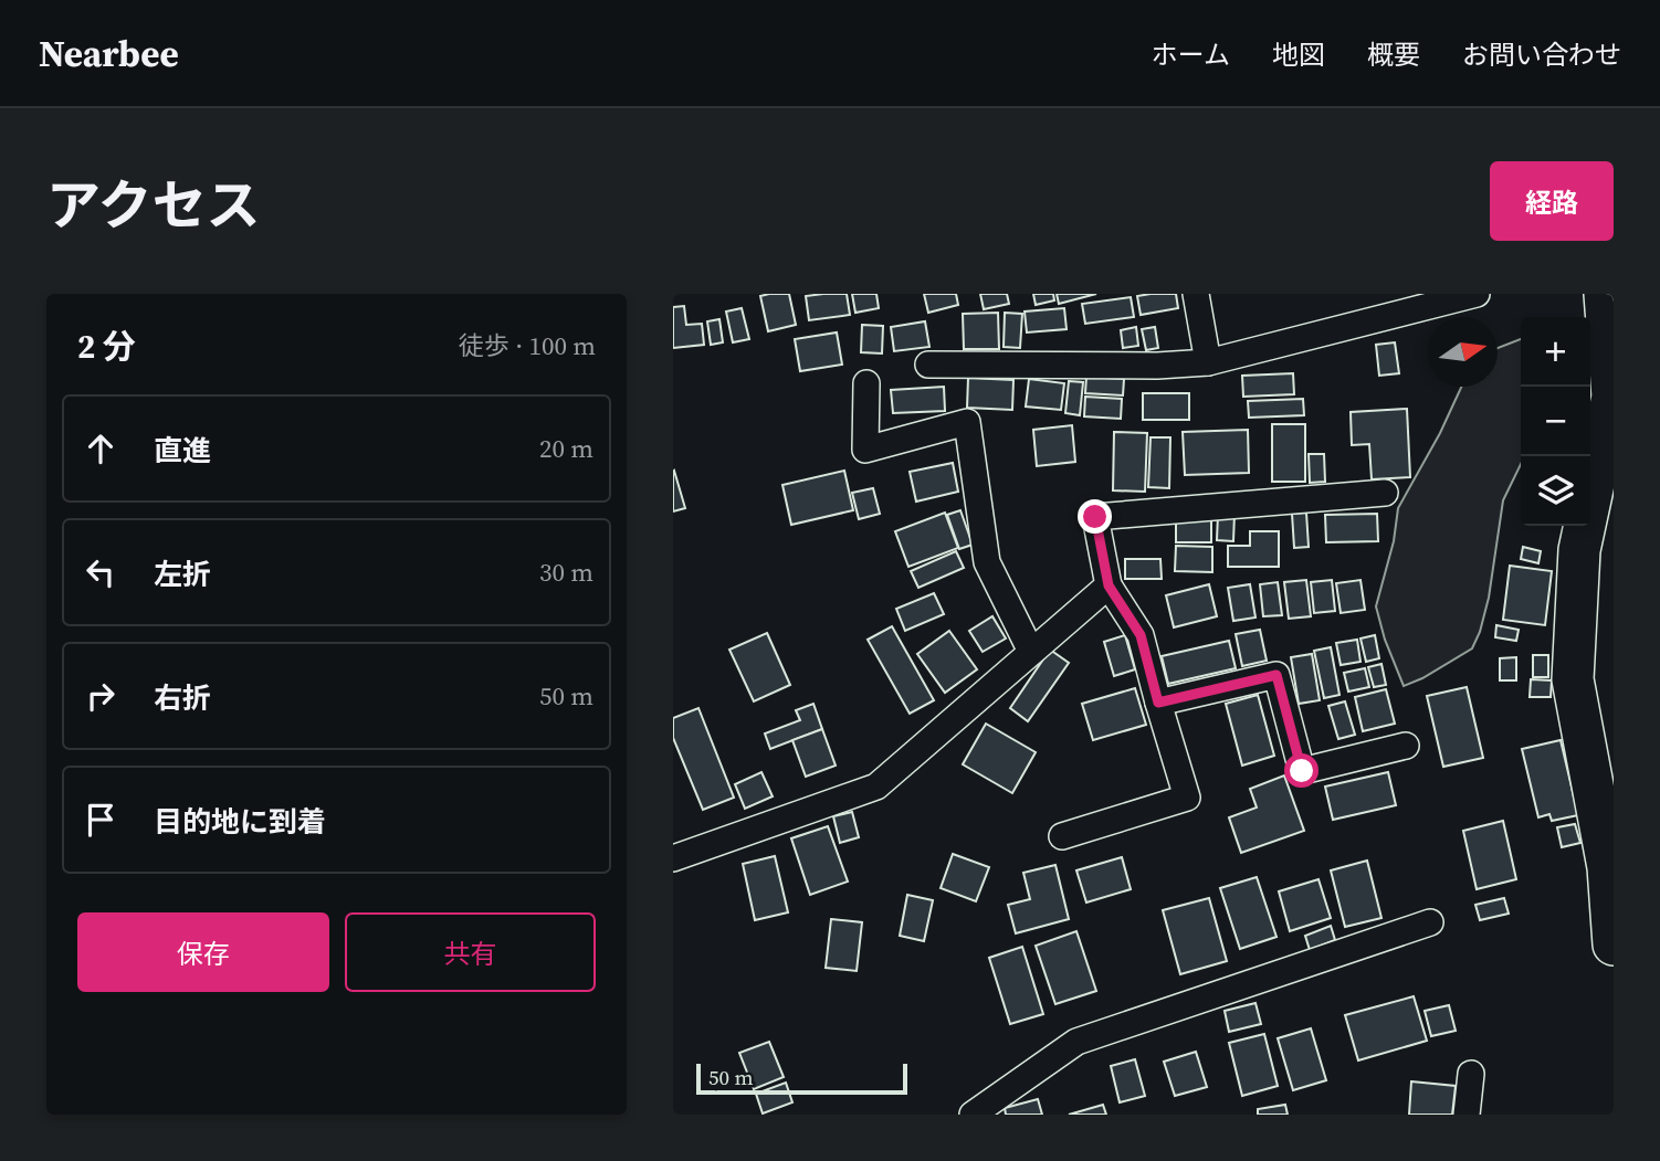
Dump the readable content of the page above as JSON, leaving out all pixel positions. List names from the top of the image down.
{
  "scale_bar": "50 m",
  "north": "right",
  "page": {
    "header": "Nearbee",
    "nav": [
      "ホーム",
      "地図",
      "概要",
      "お問い合わせ"
    ],
    "title": "アクセス",
    "buttons": [
      "経路",
      ["保存", "共有"]
    ],
    "heading": ["2 分", "徒歩 · 100 m"],
    "map_buttons": ["+", "−"],
    "list": [
      ["直進", "20 m"],
      ["左折", "30 m"],
      ["右折", "50 m"],
      "目的地に到着"
    ],
    "scale": "50 m"
  }
}
